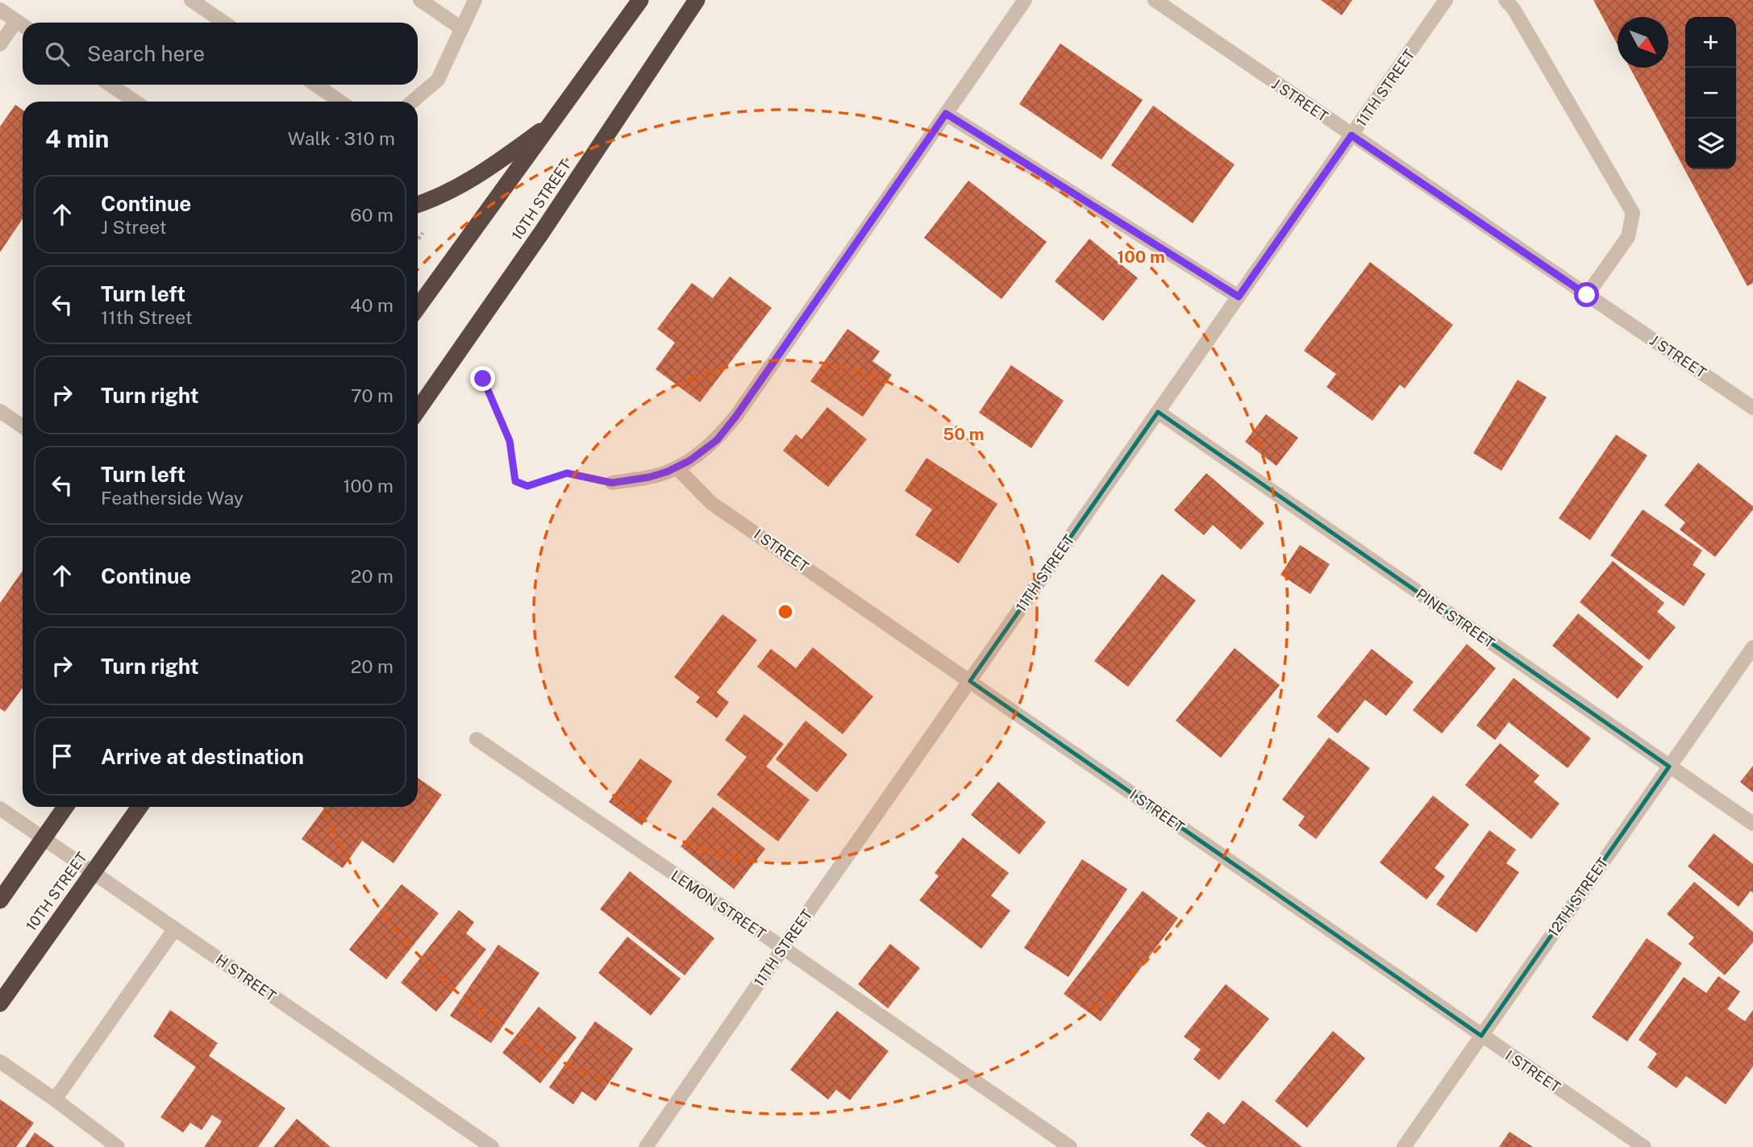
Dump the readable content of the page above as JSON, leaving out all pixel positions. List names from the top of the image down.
{
  "streets": {
    "highway": ["10TH STREET"],
    "street": [
      "11TH STREET",
      "J STREET",
      "I STREET",
      "PINE STREET",
      "12TH STREET",
      "LEMON STREET",
      "H STREET"
    ]
  },
  "crossings": [
    ["11TH STREET", "J STREET"],
    ["11TH STREET", "I STREET"],
    ["11TH STREET", "PINE STREET"],
    ["11TH STREET", "LEMON STREET"],
    ["10TH STREET", "H STREET"],
    ["I STREET", "12TH STREET"],
    ["PINE STREET", "12TH STREET"]
  ],
  "north": "bottom right",
  "page": {
    "map_buttons": ["+", "−"],
    "search": "Search here",
    "heading": ["4 min", "Walk · 310 m"],
    "list": [
      ["Continue", "J Street", "60 m"],
      ["Turn left", "11th Street", "40 m"],
      ["Turn right", "70 m"],
      ["Turn left", "Featherside Way", "100 m"],
      ["Continue", "20 m"],
      ["Turn right", "20 m"],
      "Arrive at destination"
    ]
  },
  "rings": ["100 m", "50 m"]
}
